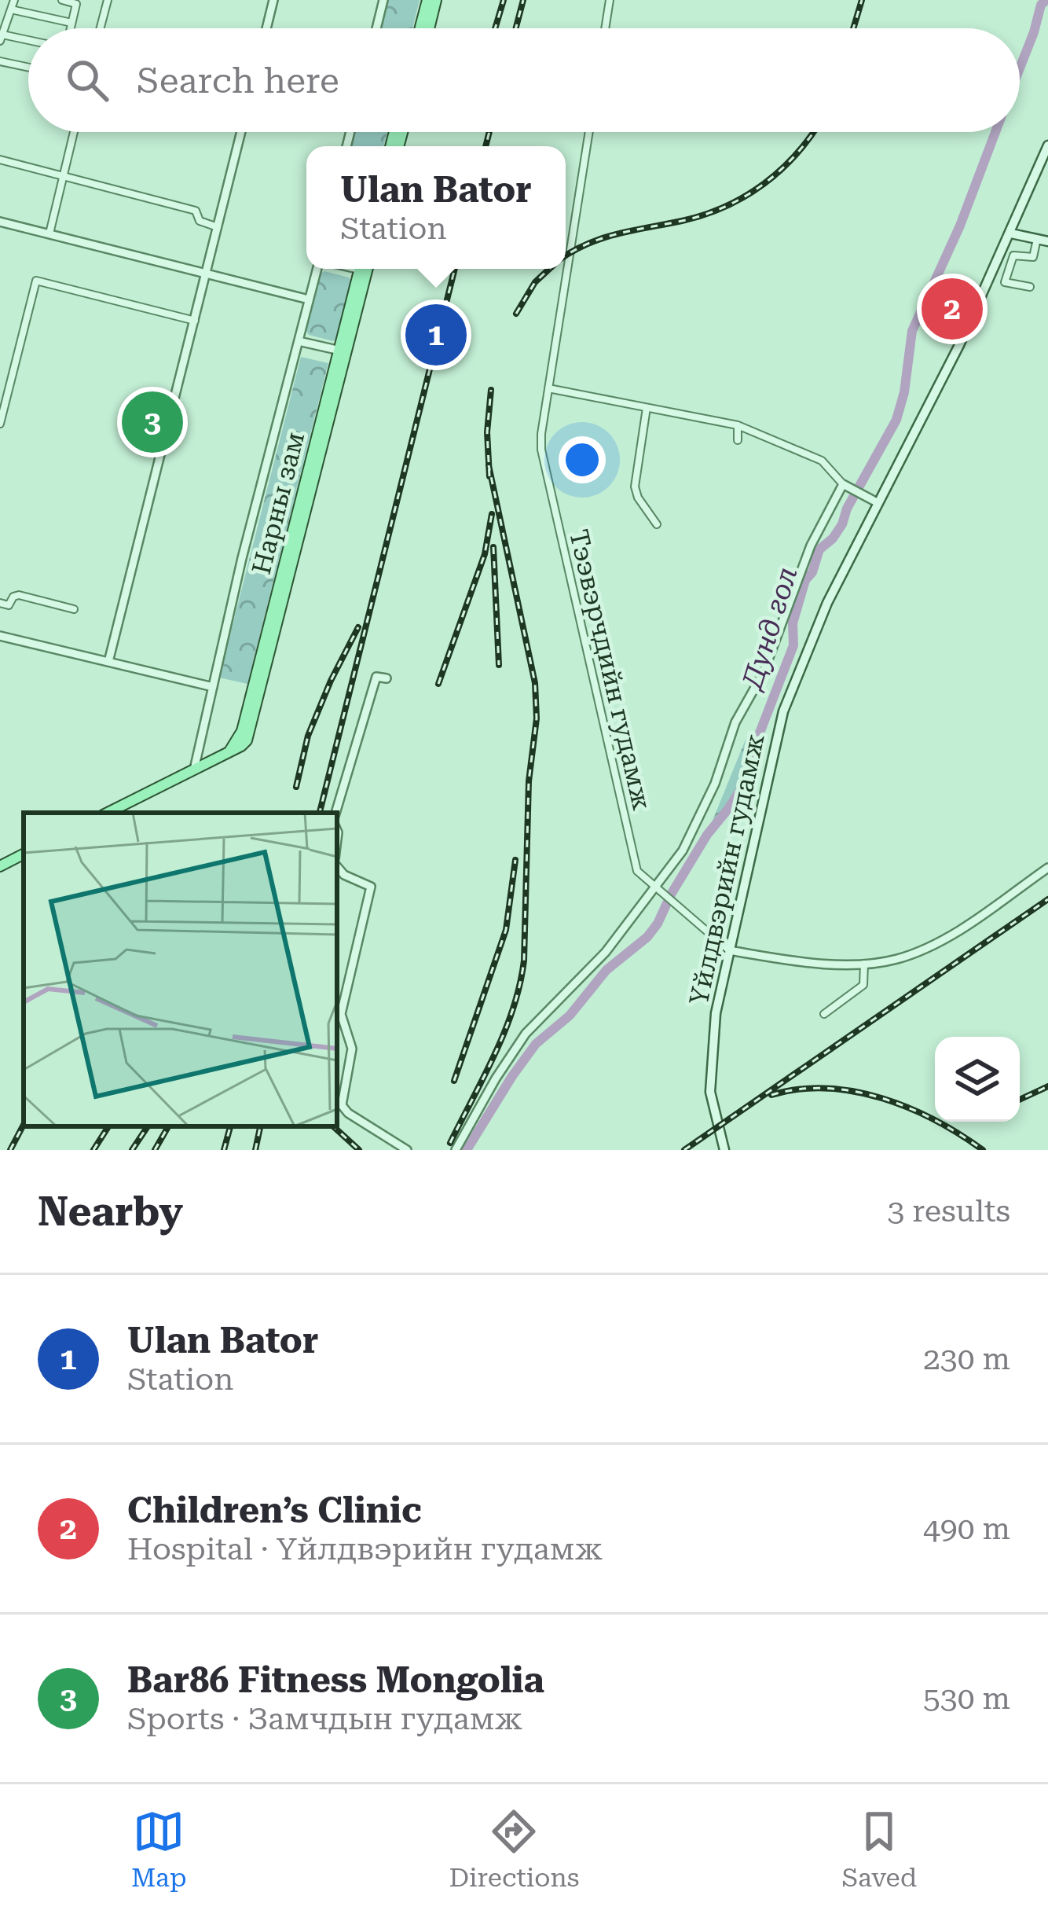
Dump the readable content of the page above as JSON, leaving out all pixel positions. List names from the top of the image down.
{
  "streets": {
    "main road": ["Нарны зам", "Yйлдвэрийн гудамж"],
    "street": ["Тээвэрчдийн гудамж"]
  },
  "crossings": [
    ["Тээвэрчдийн гудамж", "Yйлдвэрийн гудамж"]
  ],
  "water": ["Дунд гол"],
  "page": {
    "search": "Search here",
    "popup": ["Ulan Bator", "Station"],
    "pins": ["2", "1", "3"],
    "heading": ["Nearby", "3 results"],
    "list": [
      {
        "mark": "1",
        "name": "Ulan Bator",
        "note": "Station",
        "value": "230 m"
      },
      {
        "mark": "2",
        "name": "Children’s Clinic",
        "note": "Hospital · Yйлдвэрийн гудамж",
        "value": "490 m"
      },
      {
        "mark": "3",
        "name": "Bar86 Fitness Mongolia",
        "note": "Sports · Замчдын гудамж",
        "value": "530 m"
      }
    ],
    "nav": ["Map", "Directions", "Saved"]
  }
}
